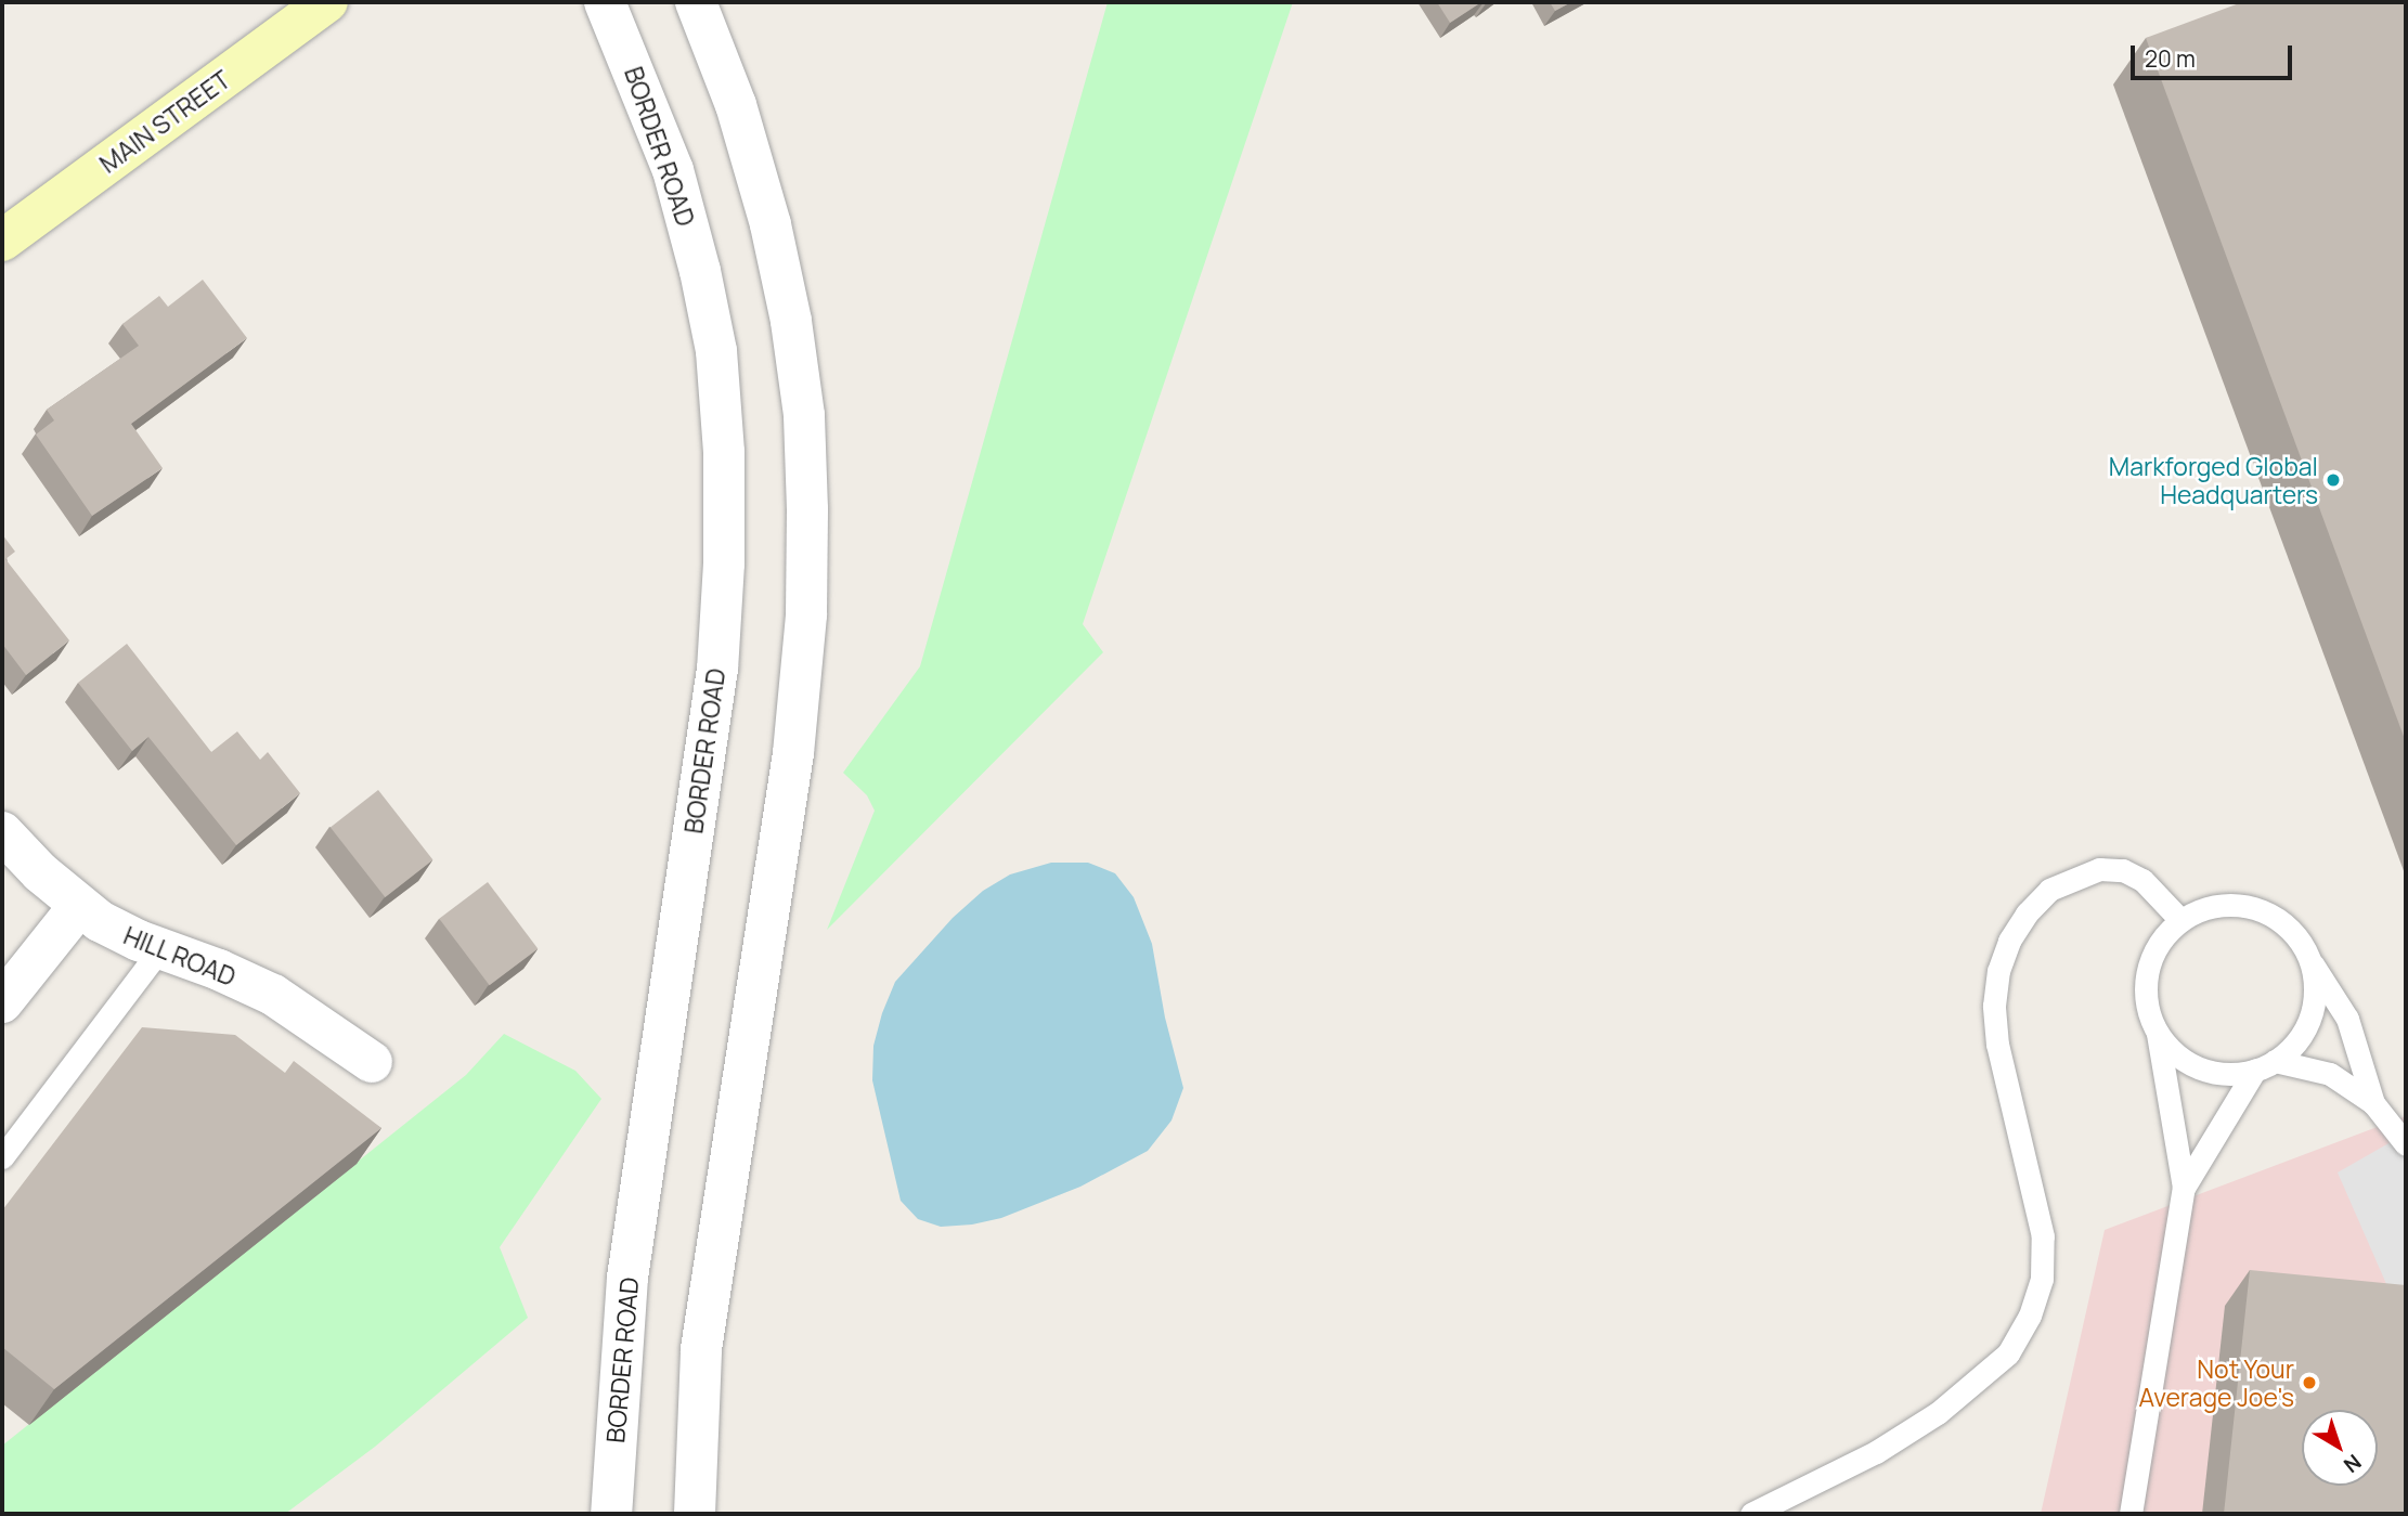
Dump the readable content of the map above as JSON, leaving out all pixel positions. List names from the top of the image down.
{
  "streets": {
    "main road": ["MAIN STREET"],
    "street": ["BORDER ROAD", "HILL ROAD"]
  },
  "places": ["Markforged Global Headquarters", "Not Your Average Joe's"],
  "scale_bar": "20 m",
  "north": "bottom right"
}
